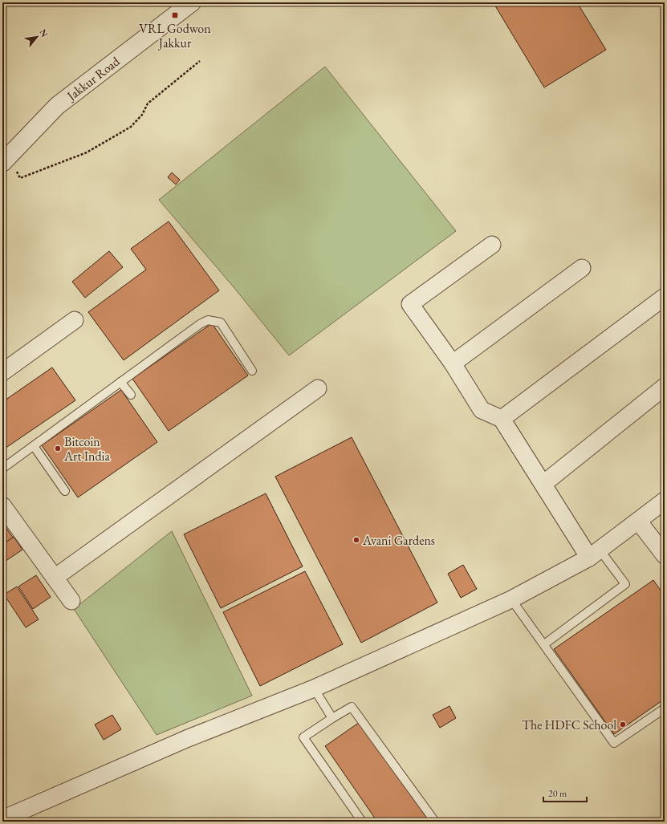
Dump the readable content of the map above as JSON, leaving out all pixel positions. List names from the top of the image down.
{
  "streets": {
    "street": ["Jakkur Road"]
  },
  "places": {
    "transit": ["VRL Godwon Jakkur"],
    "other": ["Bitcoin Art India", "Avani Gardens", "The HDFC School"]
  },
  "scale_bar": "20 m",
  "north": "top right"
}
